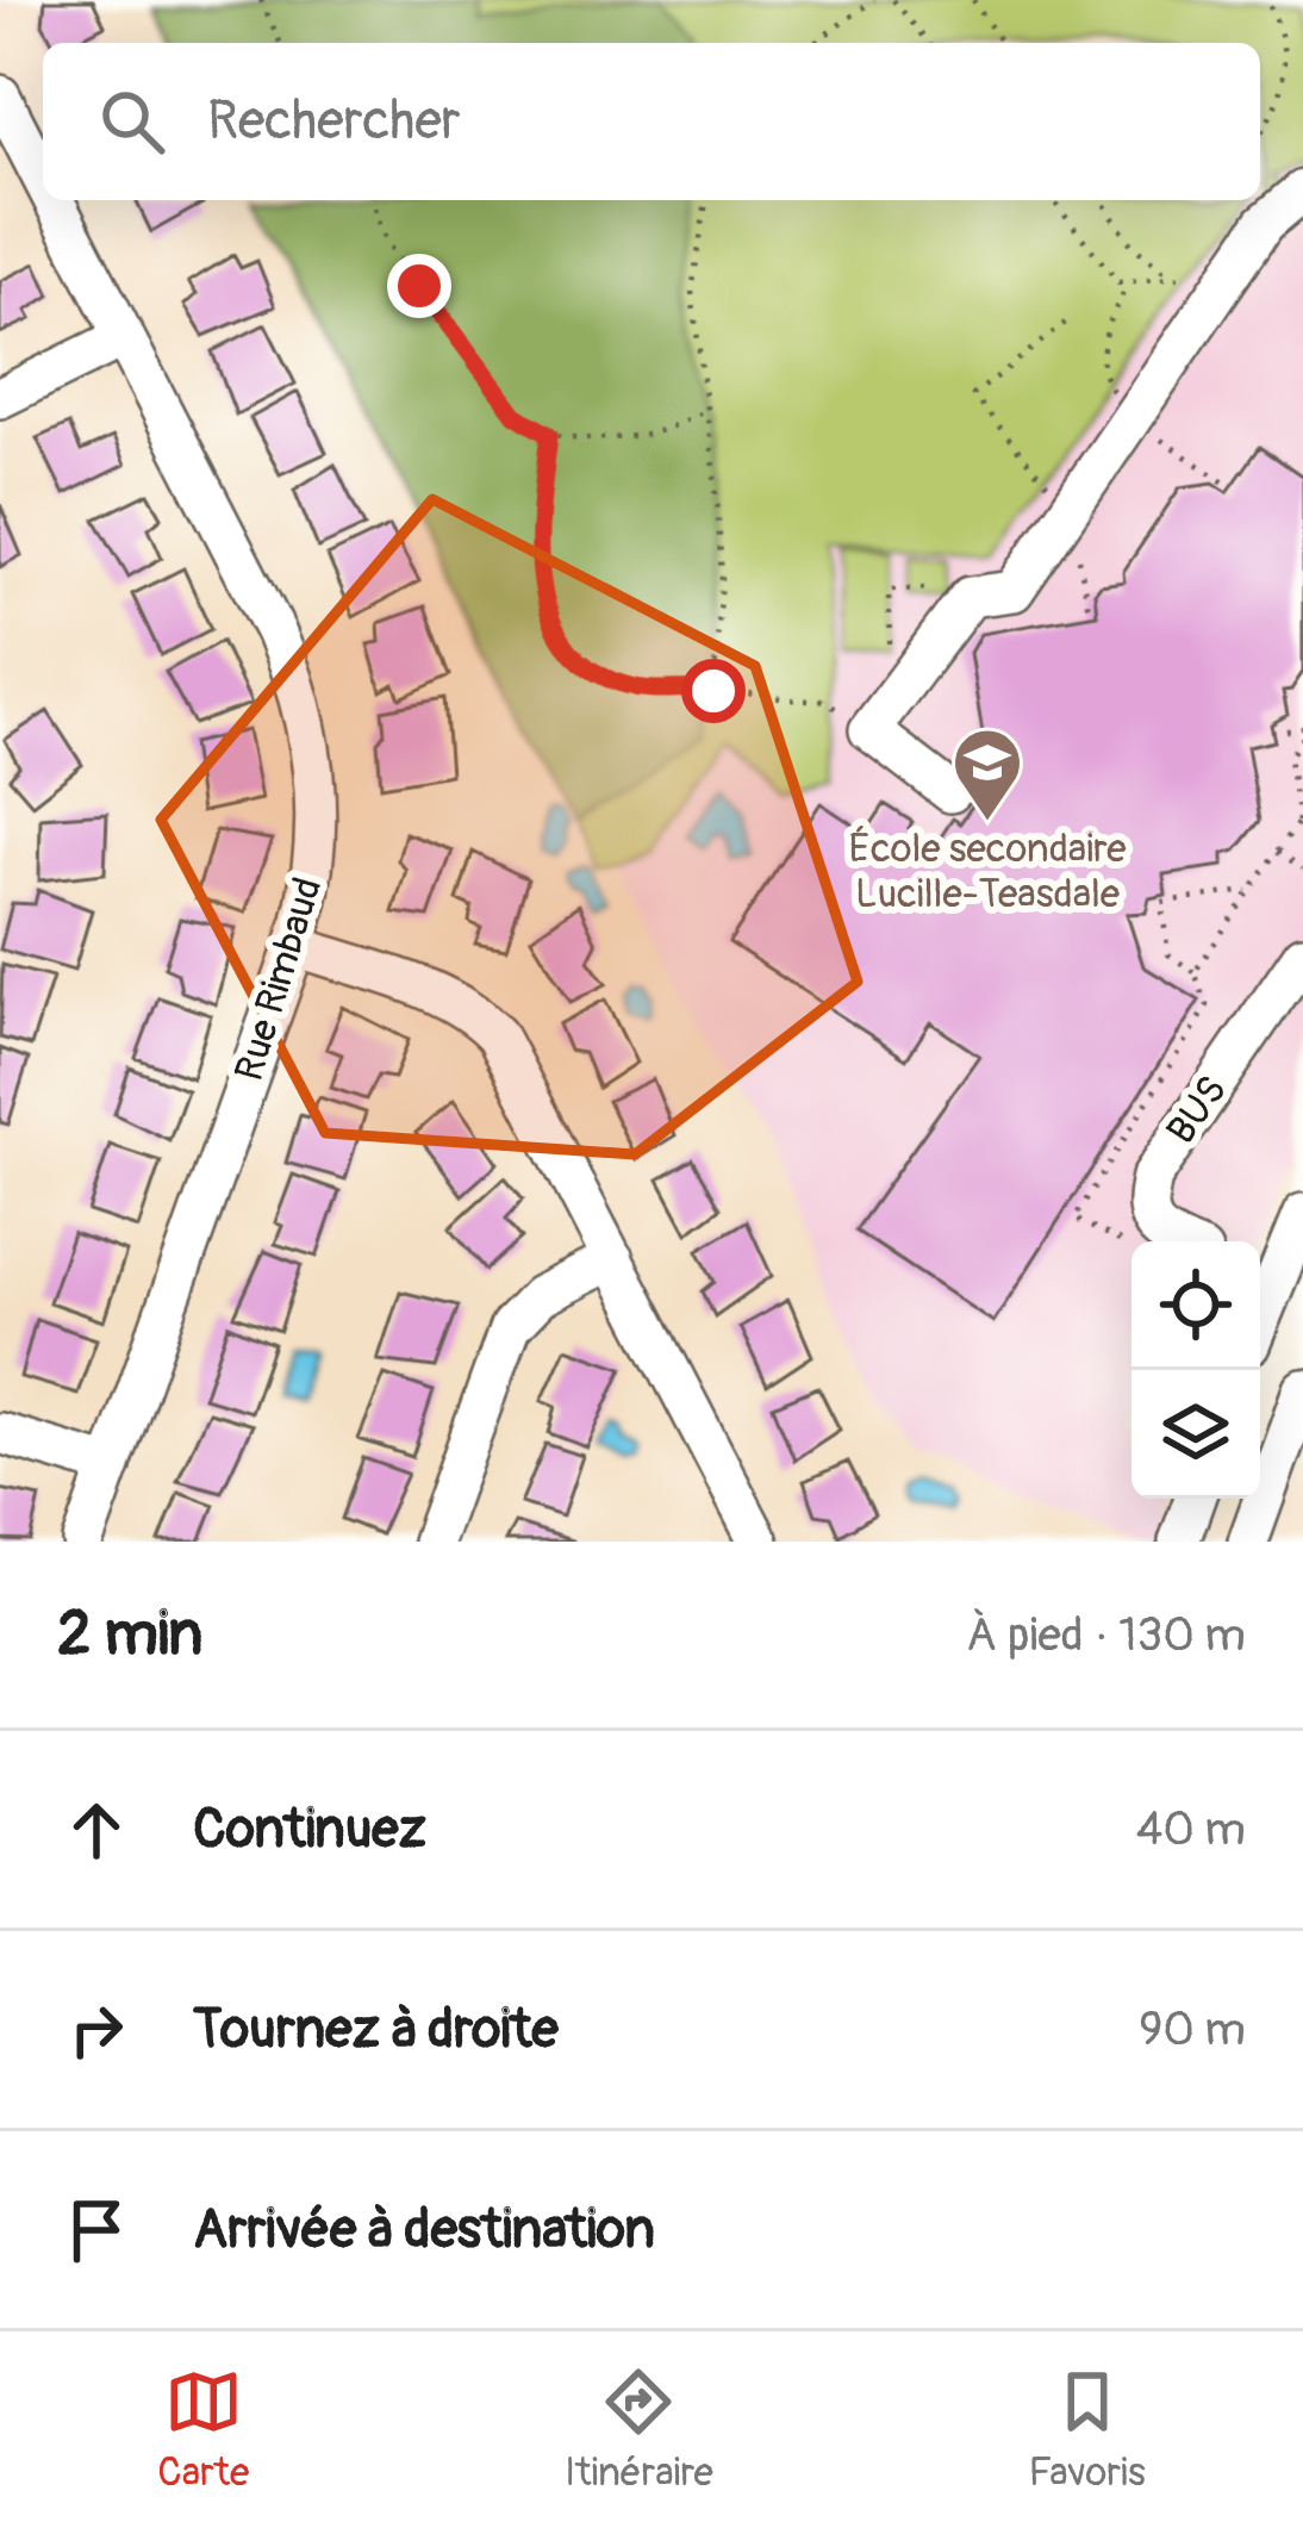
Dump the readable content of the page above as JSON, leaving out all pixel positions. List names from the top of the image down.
{
  "streets": {
    "street": ["Rue Rimbaud", "BUS"]
  },
  "places": {
    "school or university": ["École secondaire Lucille-Teasdale"]
  },
  "page": {
    "search": "Rechercher",
    "heading": ["2 min", "À pied · 130 m"],
    "list": [
      ["Continuez", "40 m"],
      ["Tournez à droite", "90 m"],
      "Arrivée à destination"
    ],
    "nav": ["Carte", "Itinéraire", "Favoris"]
  }
}
